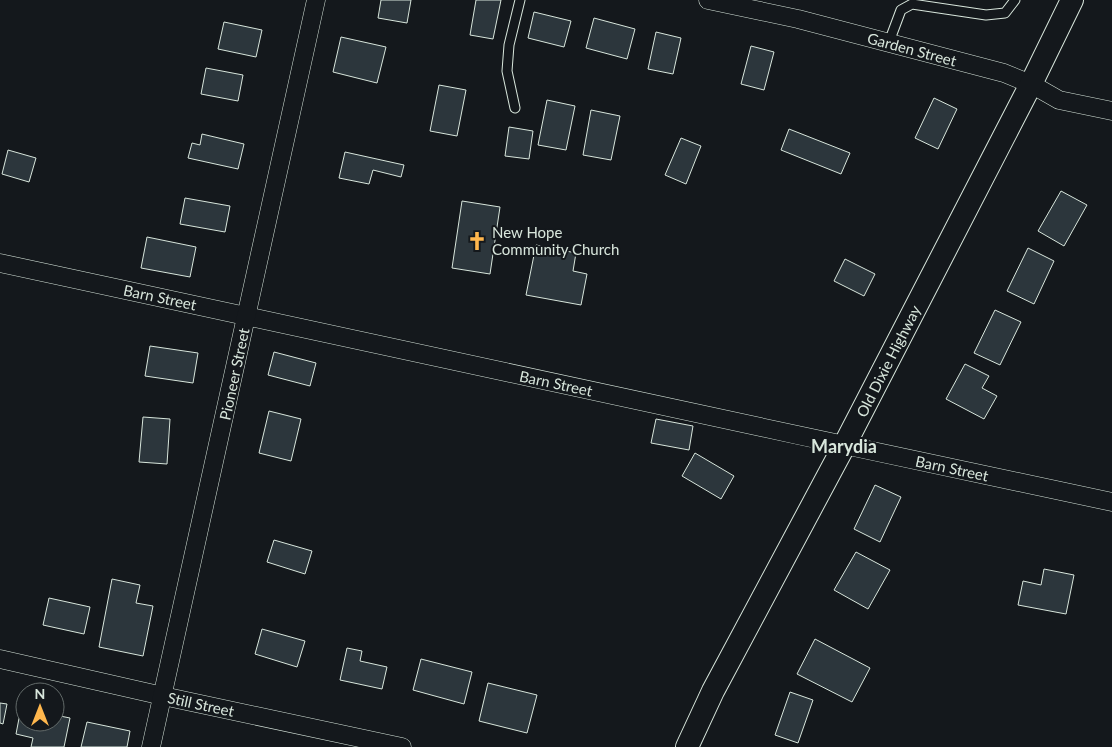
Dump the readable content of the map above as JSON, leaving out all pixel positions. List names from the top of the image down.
{
  "streets": {
    "street": [
      "Garden Street",
      "Barn Street",
      "Old Dixie Highway",
      "Pioneer Street",
      "Still Street"
    ]
  },
  "crossings": [
    ["Garden Street", "Old Dixie Highway"],
    ["Barn Street", "Old Dixie Highway"],
    ["Barn Street", "Pioneer Street"],
    ["Pioneer Street", "Still Street"]
  ],
  "districts": ["Marydia"],
  "places": {
    "church": ["New Hope Community Church"]
  },
  "north": "top"
}
